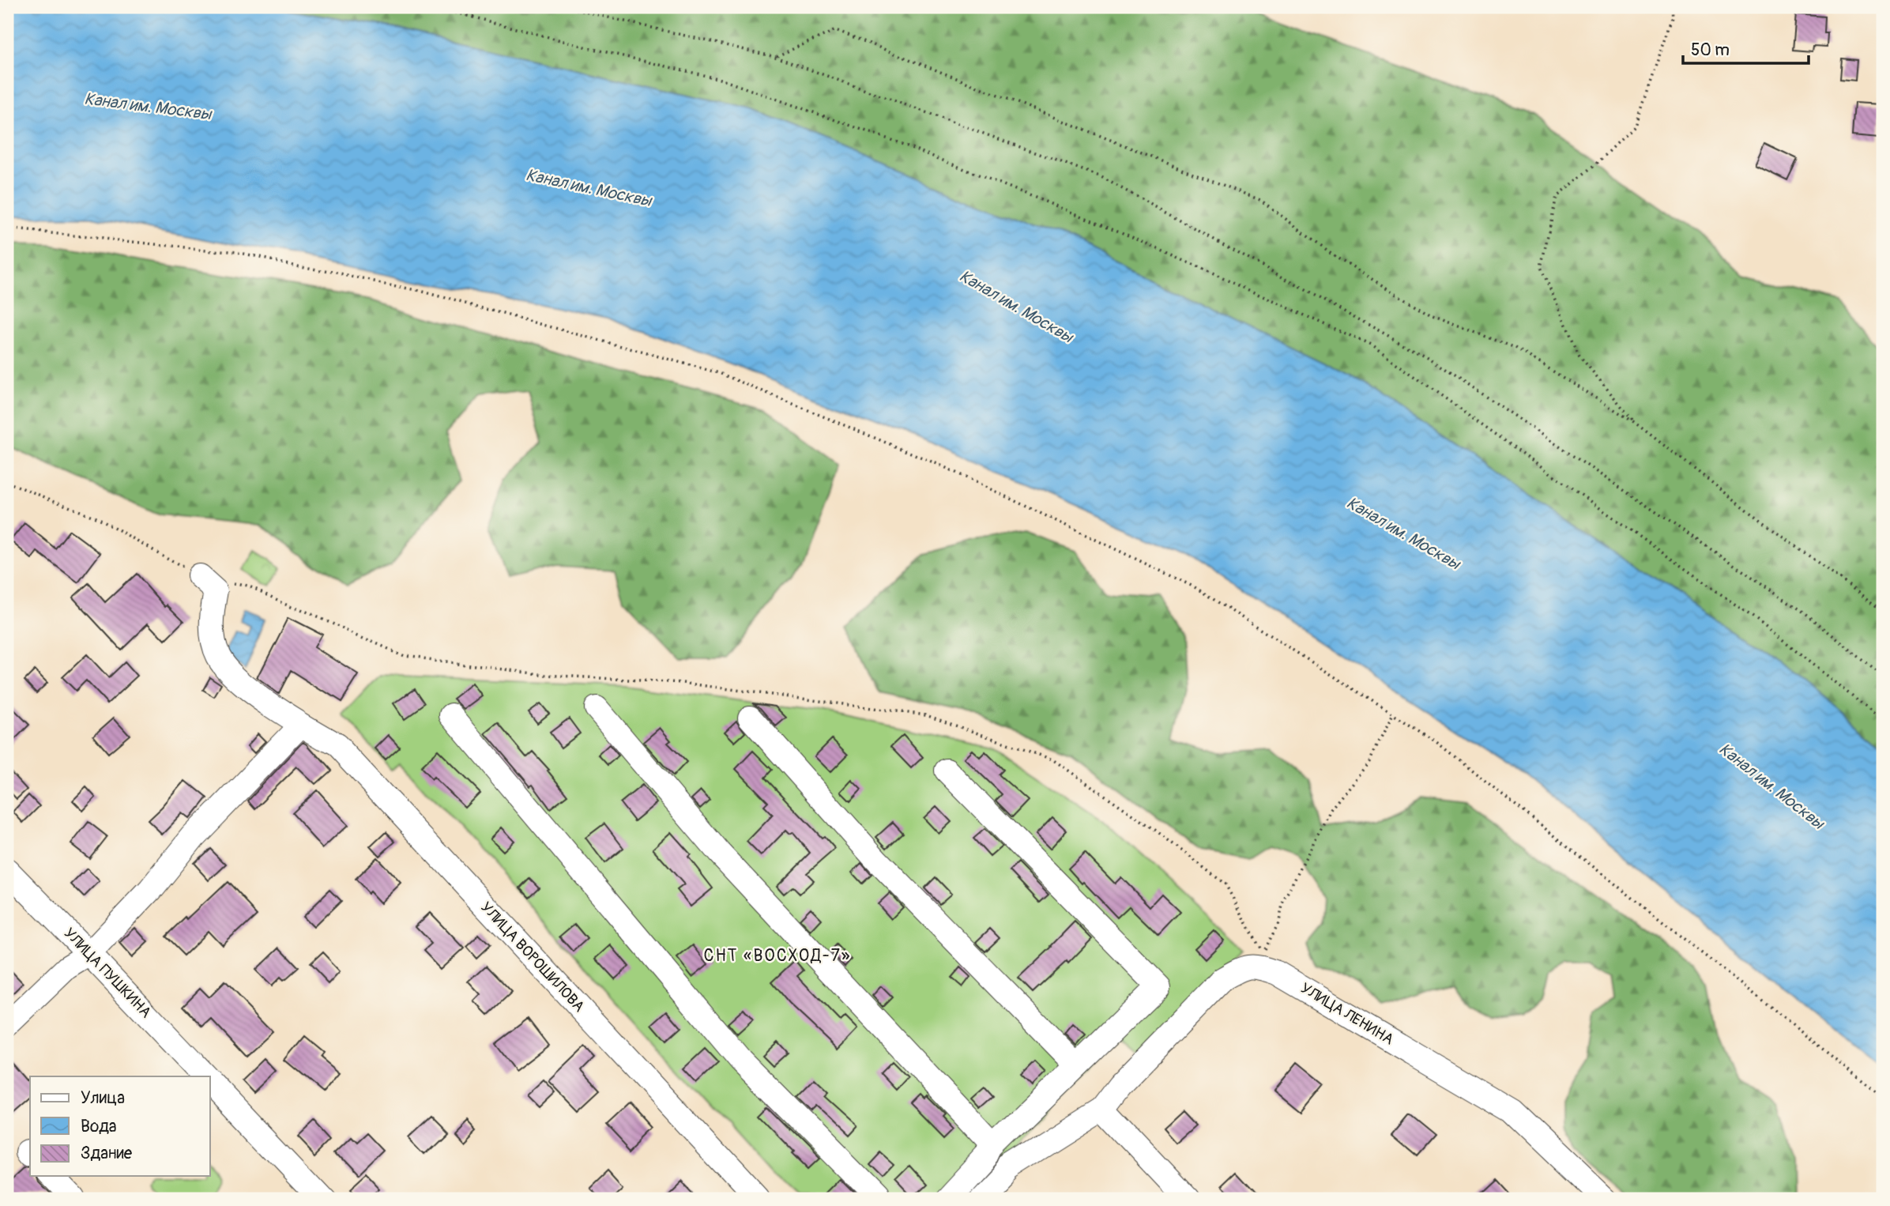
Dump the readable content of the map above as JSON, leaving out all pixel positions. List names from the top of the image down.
{
  "streets": {
    "street": ["УЛИЦА ВОРОШИЛОВА", "УЛИЦА ПУШКИНА", "УЛИЦА ЛЕНИНА"]
  },
  "districts": ["СНТ «ВОСХОД-7»"],
  "water": ["Канал им. Москвы"],
  "legend": ["Улица", "Вода", "Здание"],
  "scale_bar": "50 m"
}
